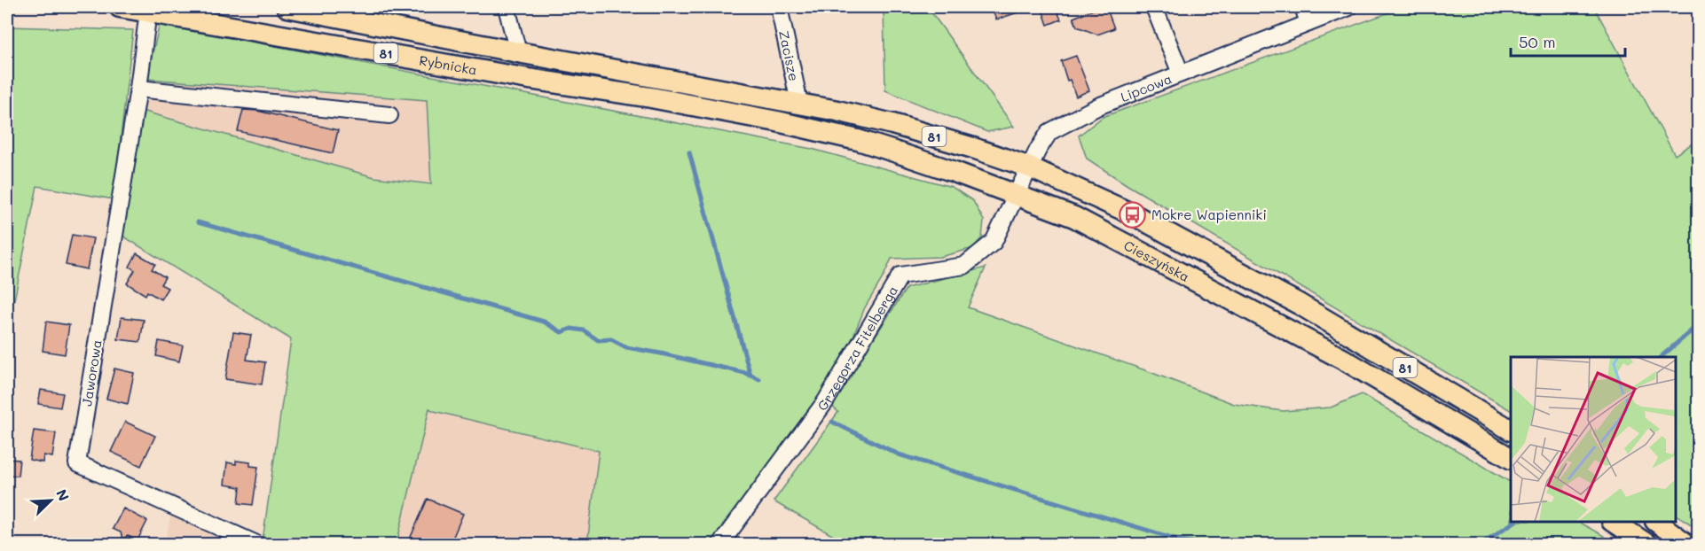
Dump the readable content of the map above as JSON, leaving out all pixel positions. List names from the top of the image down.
{
  "streets": {
    "main road": ["81", "Rybnicka", "Cieszyńska"],
    "street": [
      "Zacisze",
      "Lipcowa",
      "Grzegorza Fitelberga",
      "Jaworowa"
    ]
  },
  "crossings": [
    ["81", "Zacisze"],
    ["81", "Rybnicka"],
    ["81", "Lipcowa"],
    ["Zacisze", "Rybnicka"],
    ["Rybnicka", "Cieszyńska"],
    ["Lipcowa", "Cieszyńska"],
    ["Lipcowa", "Grzegorza Fitelberga"],
    ["Cieszyńska", "Grzegorza Fitelberga"]
  ],
  "places": {
    "bus stop": ["Mokre Wapienniki"]
  },
  "scale_bar": "50 m",
  "north": "top right"
}
